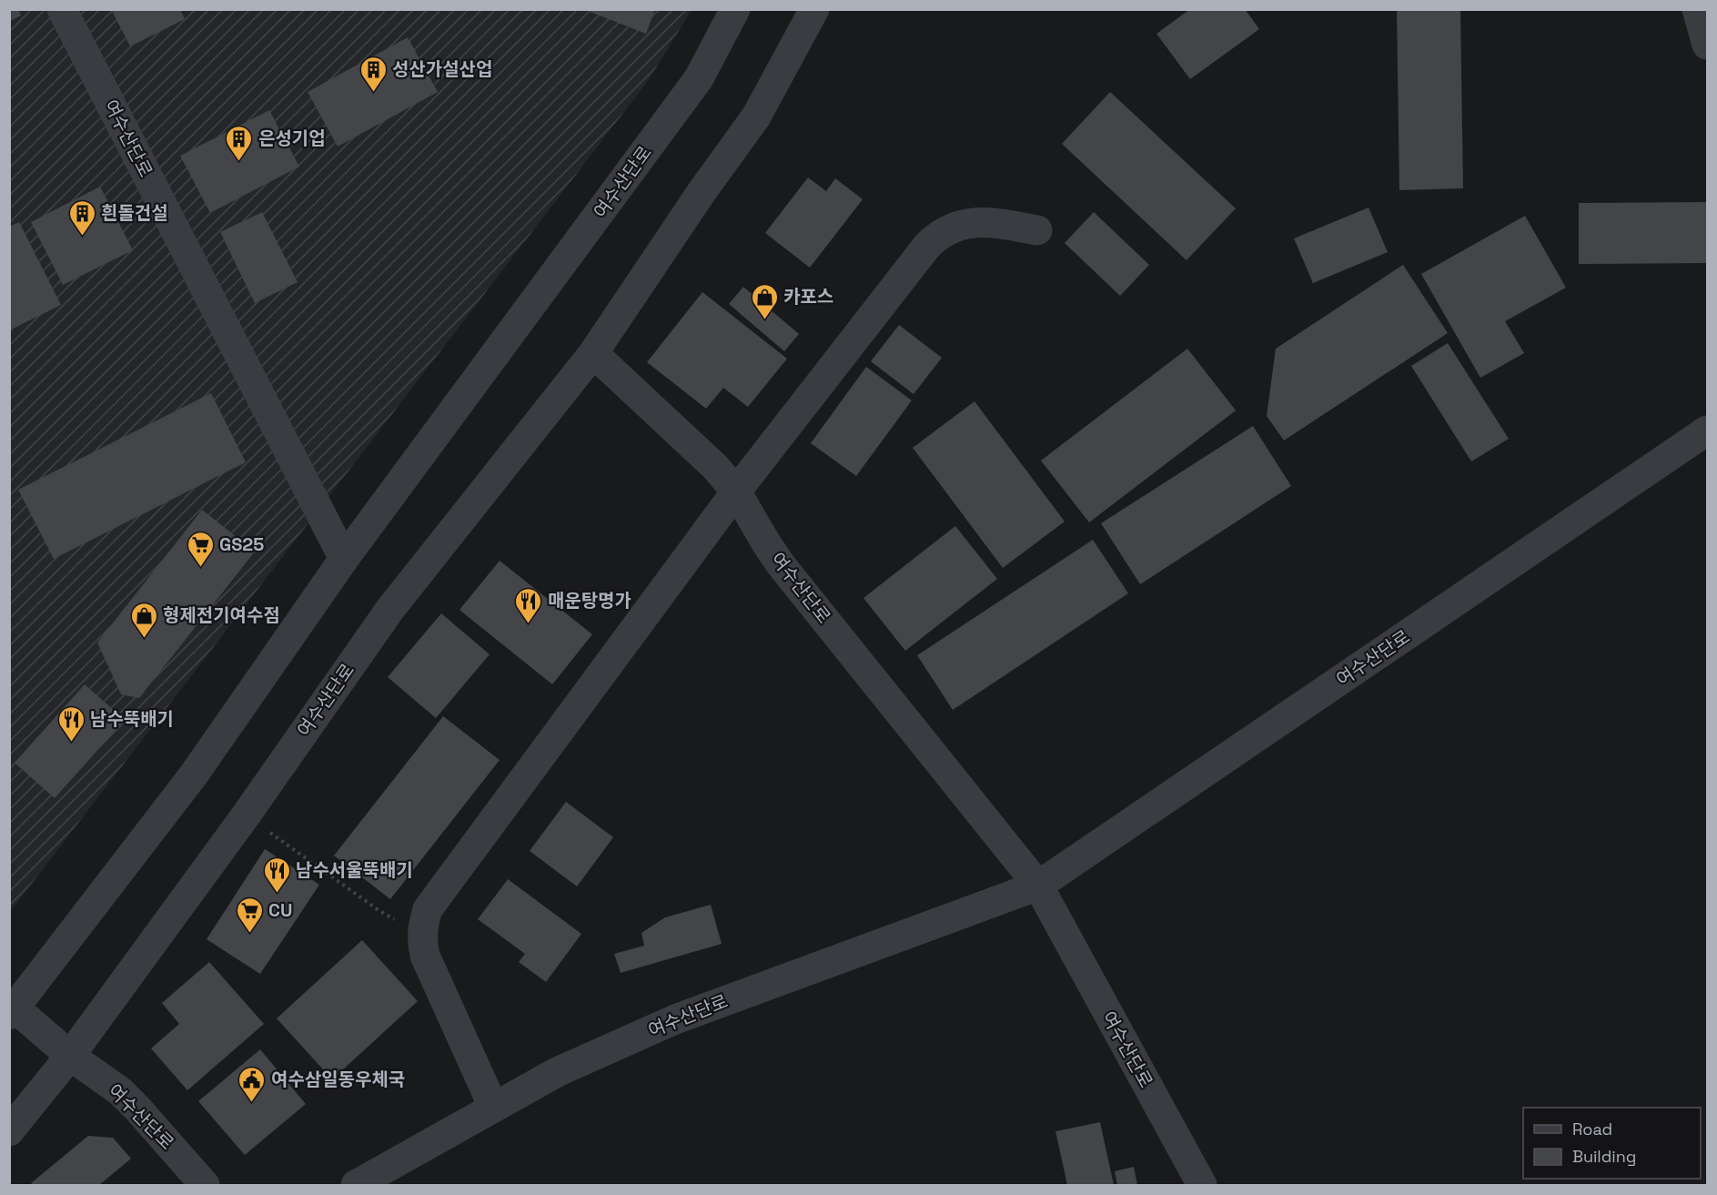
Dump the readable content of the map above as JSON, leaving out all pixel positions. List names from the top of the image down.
{
  "streets": {
    "street": ["여수산단로"]
  },
  "places": {
    "building": ["성산가설산업", "은성기업", "흰돌건설"],
    "shop": ["카포스", "형제전기여수점"],
    "supermarket": ["GS25", "CU"],
    "restaurant": ["매운탕명가", "남수뚝배기", "남수서울뚝배기"],
    "public building": ["여수삼일동우체국"]
  },
  "legend": ["Road", "Building"]
}
